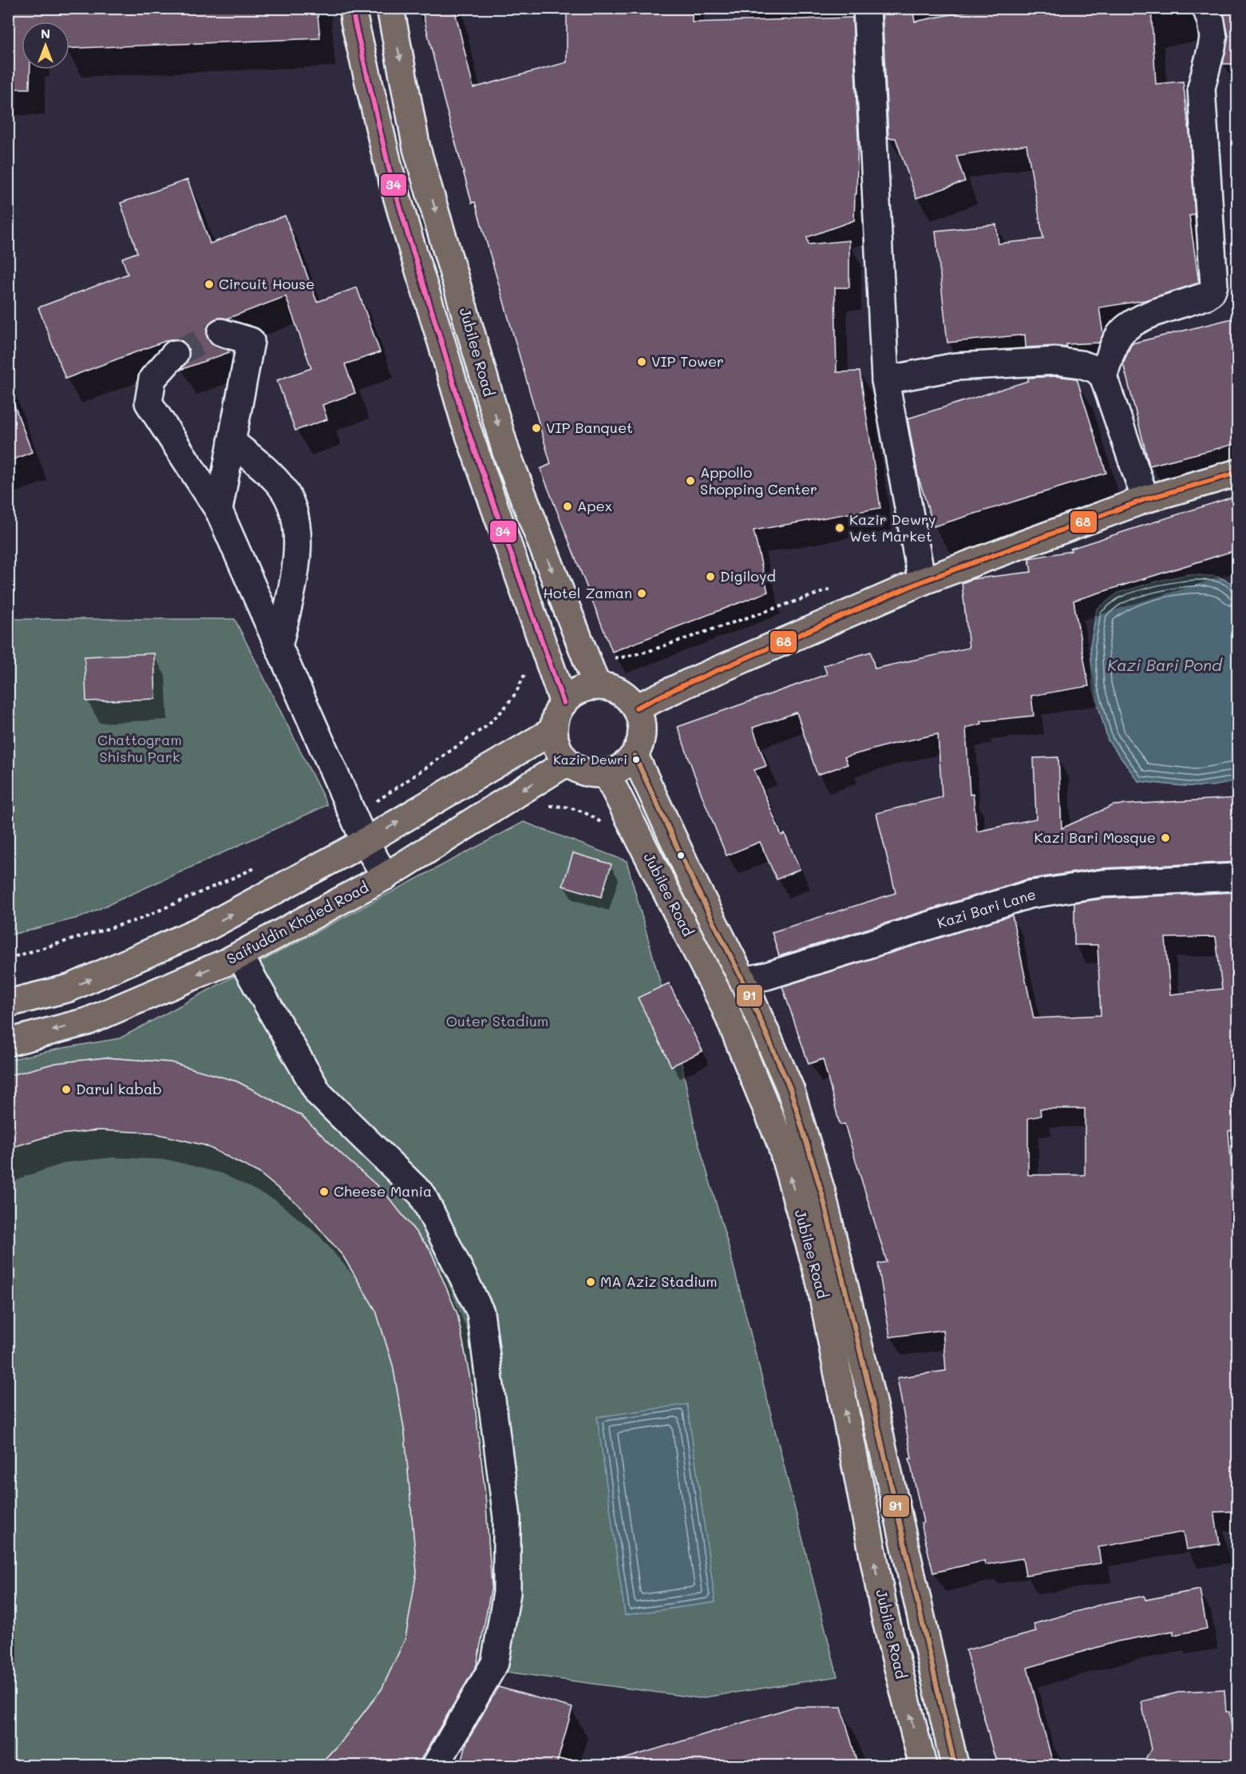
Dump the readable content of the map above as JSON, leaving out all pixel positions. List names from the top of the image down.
{
  "streets": {
    "main road": ["Jubilee Road", "Saifuddin Khaled Road"],
    "street": ["Kazi Bari Lane"]
  },
  "crossings": [
    ["Jubilee Road", "Saifuddin Khaled Road"]
  ],
  "water": ["Kazi Bari Pond"],
  "parks": ["Chattogram Shishu Park", "Outer Stadium"],
  "places": [
    "Circuit House",
    "VIP Tower",
    "VIP Banquet",
    "Appollo Shopping Center",
    "Apex",
    "Kazir Dewry Wet Market",
    "Digiloyd",
    "Hotel Zaman",
    "Kazir Dewri",
    "Kazi Bari Mosque",
    "Darul kabab",
    "Cheese Mania",
    "MA Aziz Stadium"
  ],
  "lines": ["transit line 34", "transit line 68", "transit line 91"],
  "north": "top"
}
